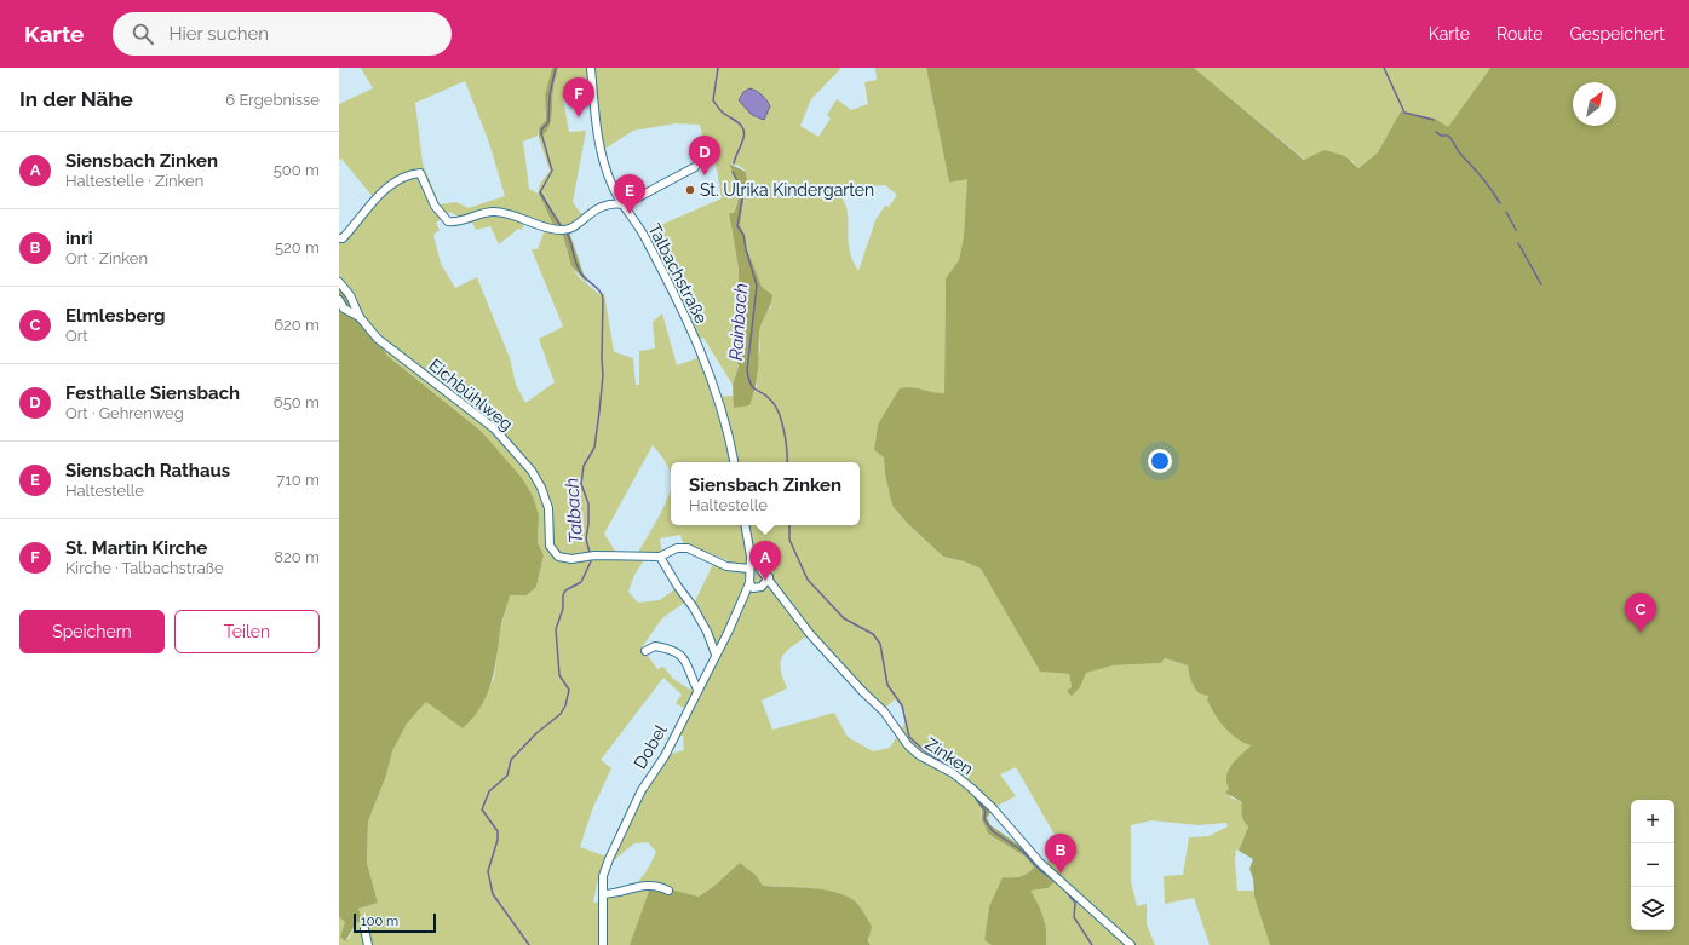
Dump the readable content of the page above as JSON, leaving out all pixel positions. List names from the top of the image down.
{
  "streets": {
    "street": [
      "Talbachstraße",
      "Eichbühlweg",
      "Dobel",
      "Zinken"
    ]
  },
  "crossings": [
    ["Eichbühlweg", "Dobel"]
  ],
  "water": ["Rainbach", "Talbach"],
  "places": ["St. Ulrika Kindergarten"],
  "scale_bar": "100 m",
  "north": "top right",
  "page": {
    "header": "Karte",
    "search": "Hier suchen",
    "nav": ["Karte", "Route", "Gespeichert"],
    "heading": ["In der Nähe", "6 Ergebnisse"],
    "pins": [
      "F",
      "D",
      "E",
      "A",
      "C",
      "B"
    ],
    "list": [
      {
        "mark": "A",
        "name": "Siensbach Zinken",
        "note": "Haltestelle · Zinken",
        "value": "500 m"
      },
      {
        "mark": "B",
        "name": "inri",
        "note": "Ort · Zinken",
        "value": "520 m"
      },
      {
        "mark": "C",
        "name": "Elmlesberg",
        "note": "Ort",
        "value": "620 m"
      },
      {
        "mark": "D",
        "name": "Festhalle Siensbach",
        "note": "Ort · Gehrenweg",
        "value": "650 m"
      },
      {
        "mark": "E",
        "name": "Siensbach Rathaus",
        "note": "Haltestelle",
        "value": "710 m"
      },
      {
        "mark": "F",
        "name": "St. Martin Kirche",
        "note": "Kirche · Talbachstraße",
        "value": "820 m"
      }
    ],
    "popup": ["Siensbach Zinken", "Haltestelle"],
    "buttons": ["Speichern", "Teilen"],
    "map_buttons": ["+", "−"],
    "scale": "100 m"
  }
}
